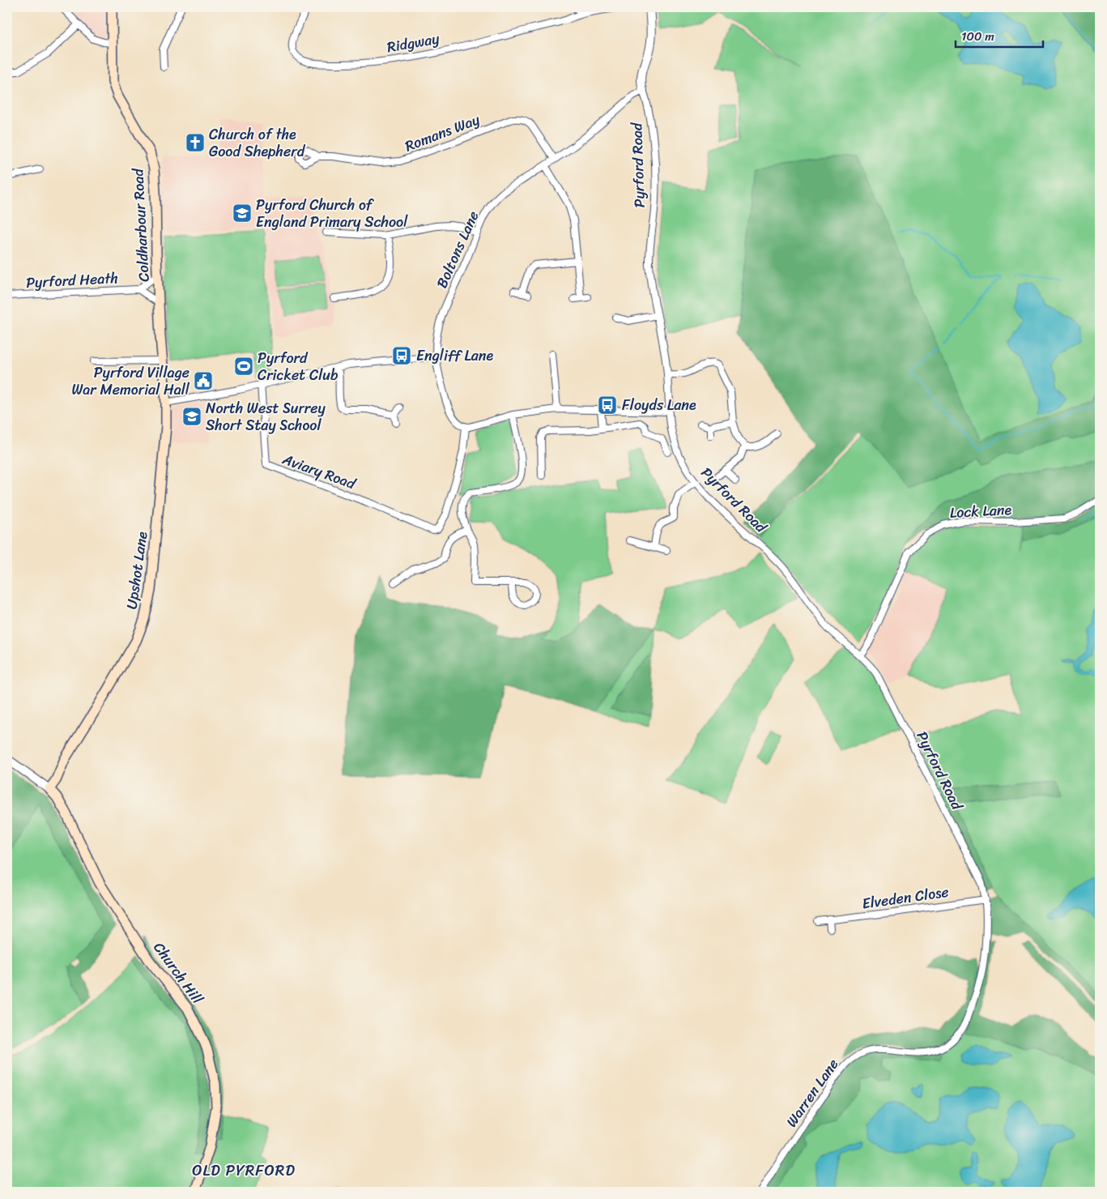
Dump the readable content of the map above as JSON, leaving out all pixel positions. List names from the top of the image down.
{
  "streets": {
    "main road": ["Coldharbour Road", "Upshot Lane", "Church Hill"],
    "street": [
      "Ridgway",
      "Romans Way",
      "Pyrford Road",
      "Boltons Lane",
      "Pyrford Heath",
      "Aviary Road",
      "Lock Lane",
      "Elveden Close",
      "Warren Lane"
    ]
  },
  "crossings": [
    ["Romans Way", "Boltons Lane"],
    ["Pyrford Road", "Boltons Lane"],
    ["Pyrford Road", "Lock Lane"],
    ["Pyrford Road", "Elveden Close"],
    ["Pyrford Road", "Warren Lane"],
    ["Coldharbour Road", "Pyrford Heath"],
    ["Coldharbour Road", "Upshot Lane"],
    ["Boltons Lane", "Aviary Road"],
    ["Upshot Lane", "Church Hill"],
    ["Elveden Close", "Warren Lane"]
  ],
  "districts": ["OLD PYRFORD"],
  "places": {
    "church": ["Church of the Good Shepherd"],
    "school or university": ["Pyrford Church of England Primary School", "North West Surrey Short Stay School"],
    "bus stop": ["Engliff Lane", "Floyds Lane"],
    "sports": ["Pyrford Cricket Club"],
    "public building": ["Pyrford Village War Memorial Hall"]
  },
  "scale_bar": "100 m"
}
